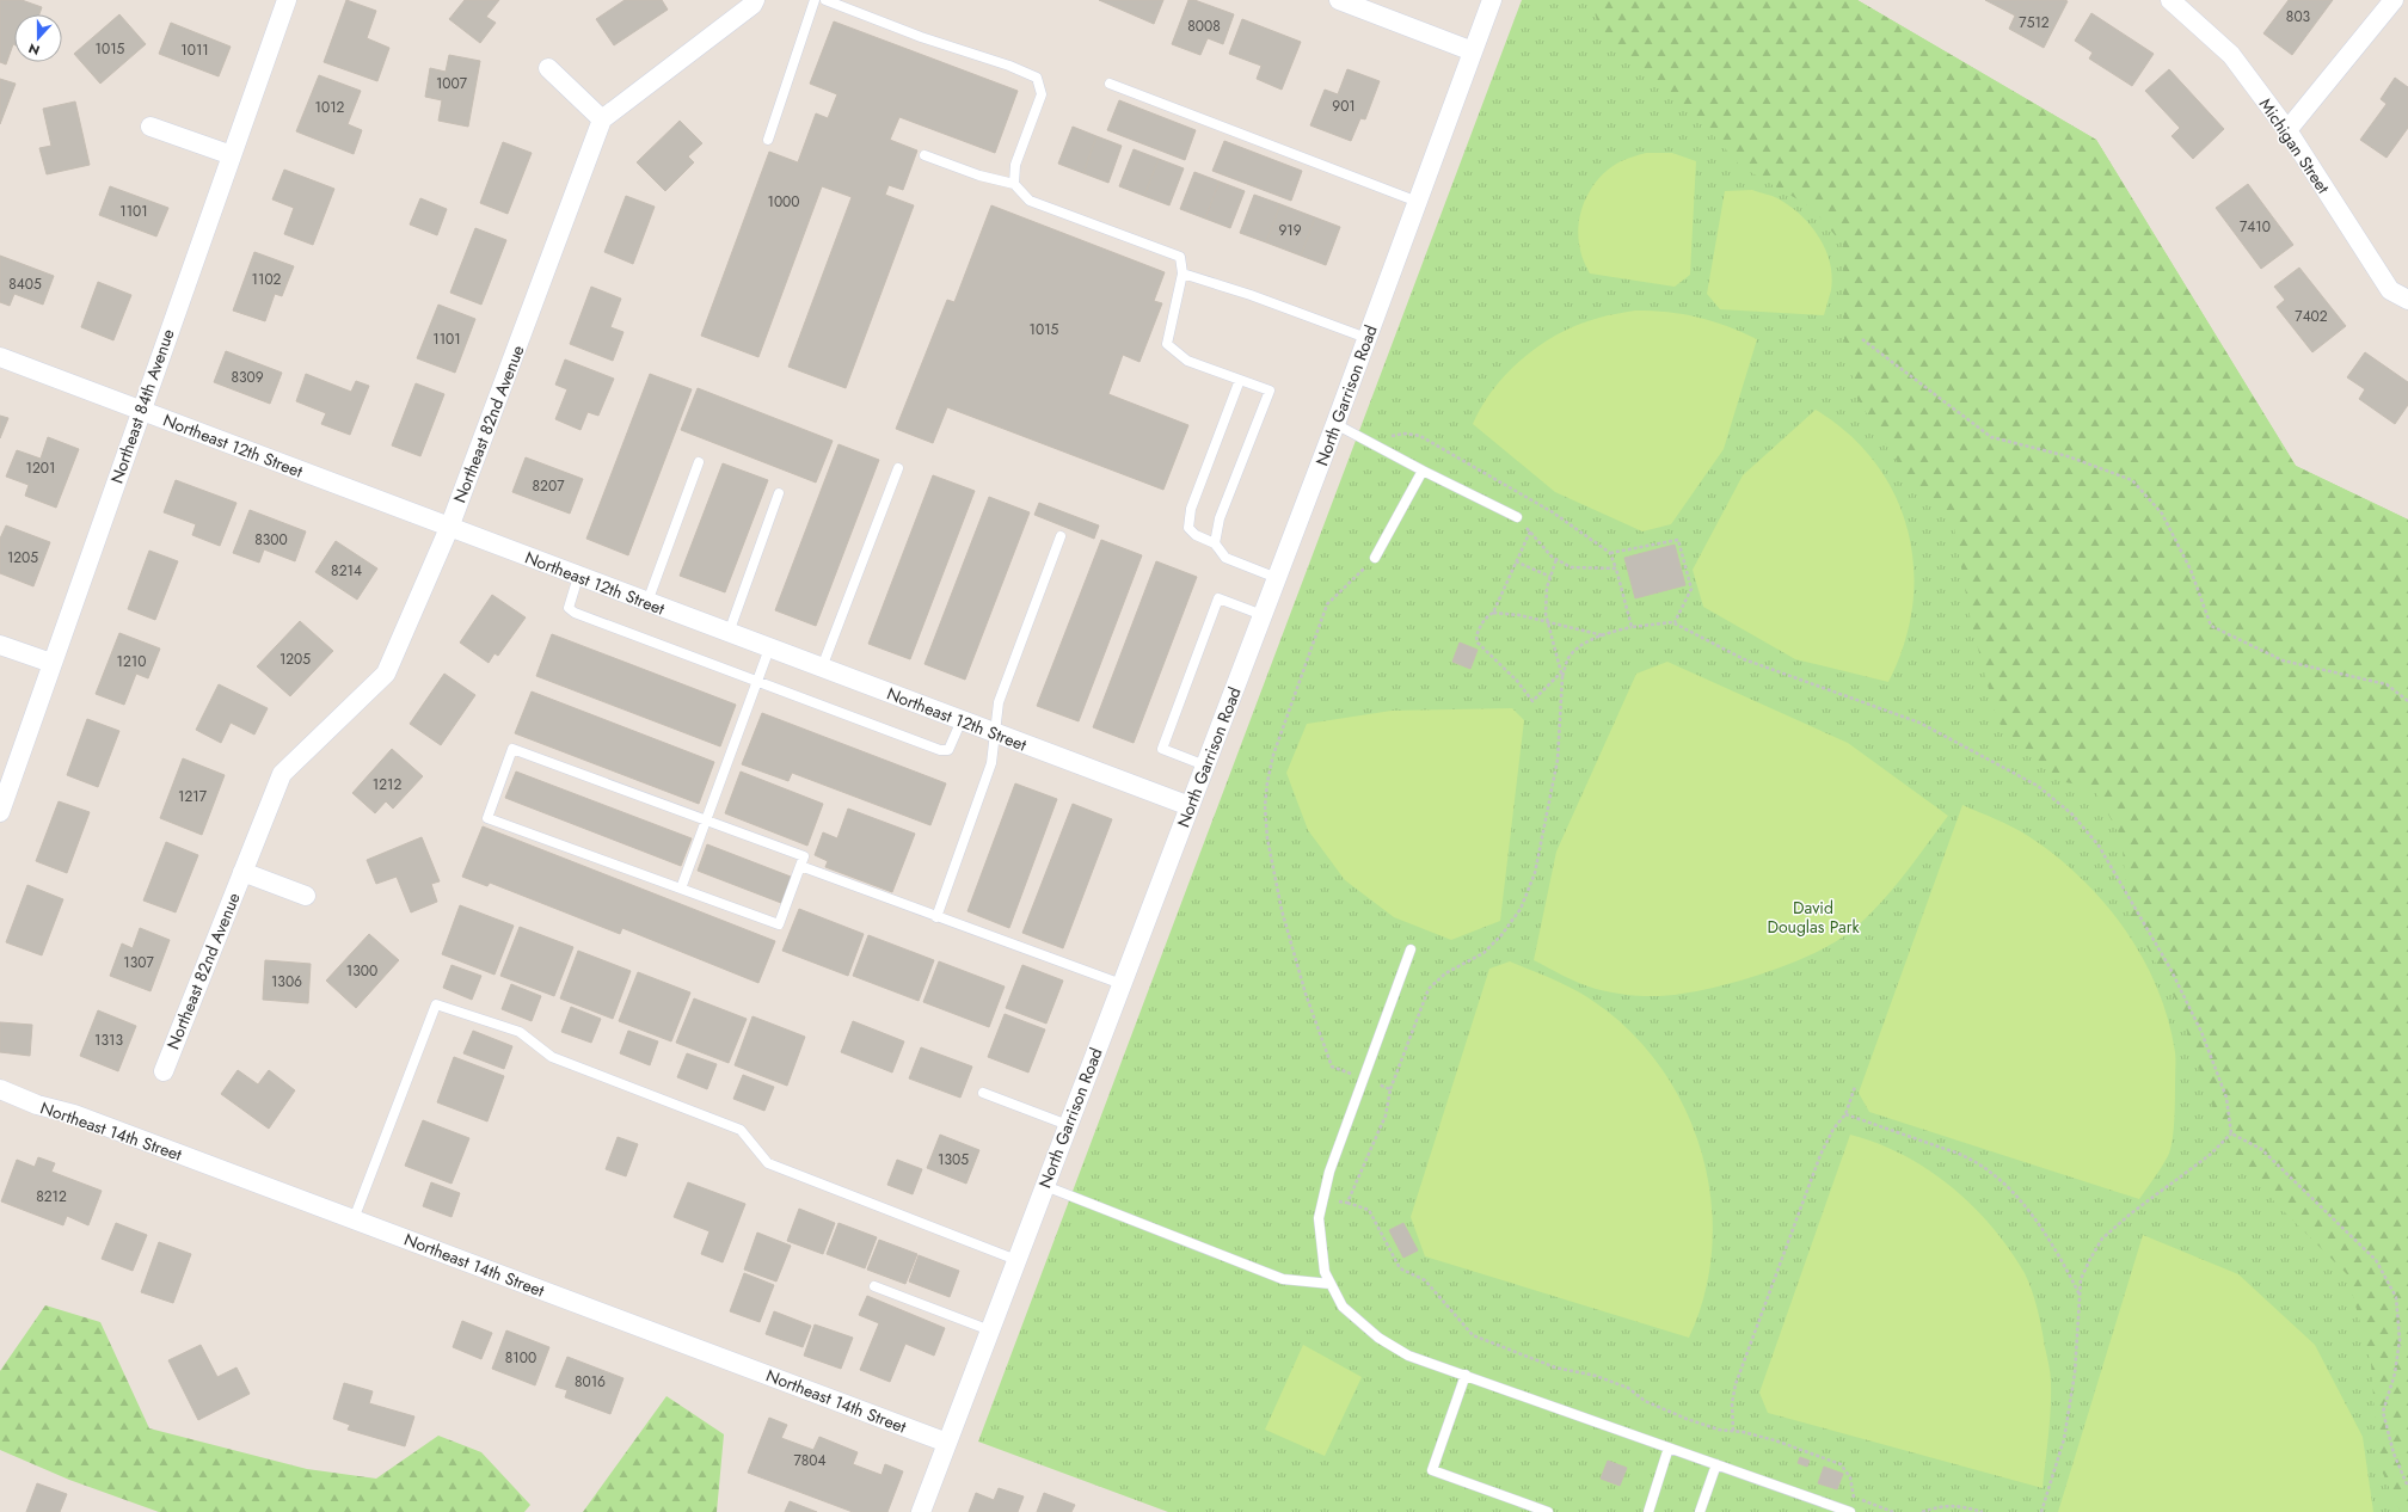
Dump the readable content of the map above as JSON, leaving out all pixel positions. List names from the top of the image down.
{
  "streets": {
    "street": [
      "Michigan Street",
      "North Garrison Road",
      "Northeast 84th Avenue",
      "Northeast 82nd Avenue",
      "Northeast 12th Street",
      "Northeast 14th Street"
    ]
  },
  "crossings": [
    ["North Garrison Road", "Northeast 12th Street"],
    ["North Garrison Road", "Northeast 14th Street"],
    ["Northeast 84th Avenue", "Northeast 12th Street"],
    ["Northeast 82nd Avenue", "Northeast 12th Street"]
  ],
  "parks": ["David Douglas Park"],
  "house_numbers": [
    "803",
    "7512",
    "8008",
    "1015",
    "1011",
    "1007",
    "901",
    "1012",
    "1000",
    "1101",
    "7410",
    "919",
    "1102",
    "8405",
    "7402",
    "1015",
    "1101",
    "8309",
    "1201",
    "8207",
    "8300",
    "1205",
    "8214",
    "1205",
    "1210",
    "1212",
    "1217",
    "1307",
    "1300",
    "1306",
    "1313",
    "1305",
    "8212",
    "8100",
    "8016",
    "7804"
  ],
  "north": "bottom"
}
